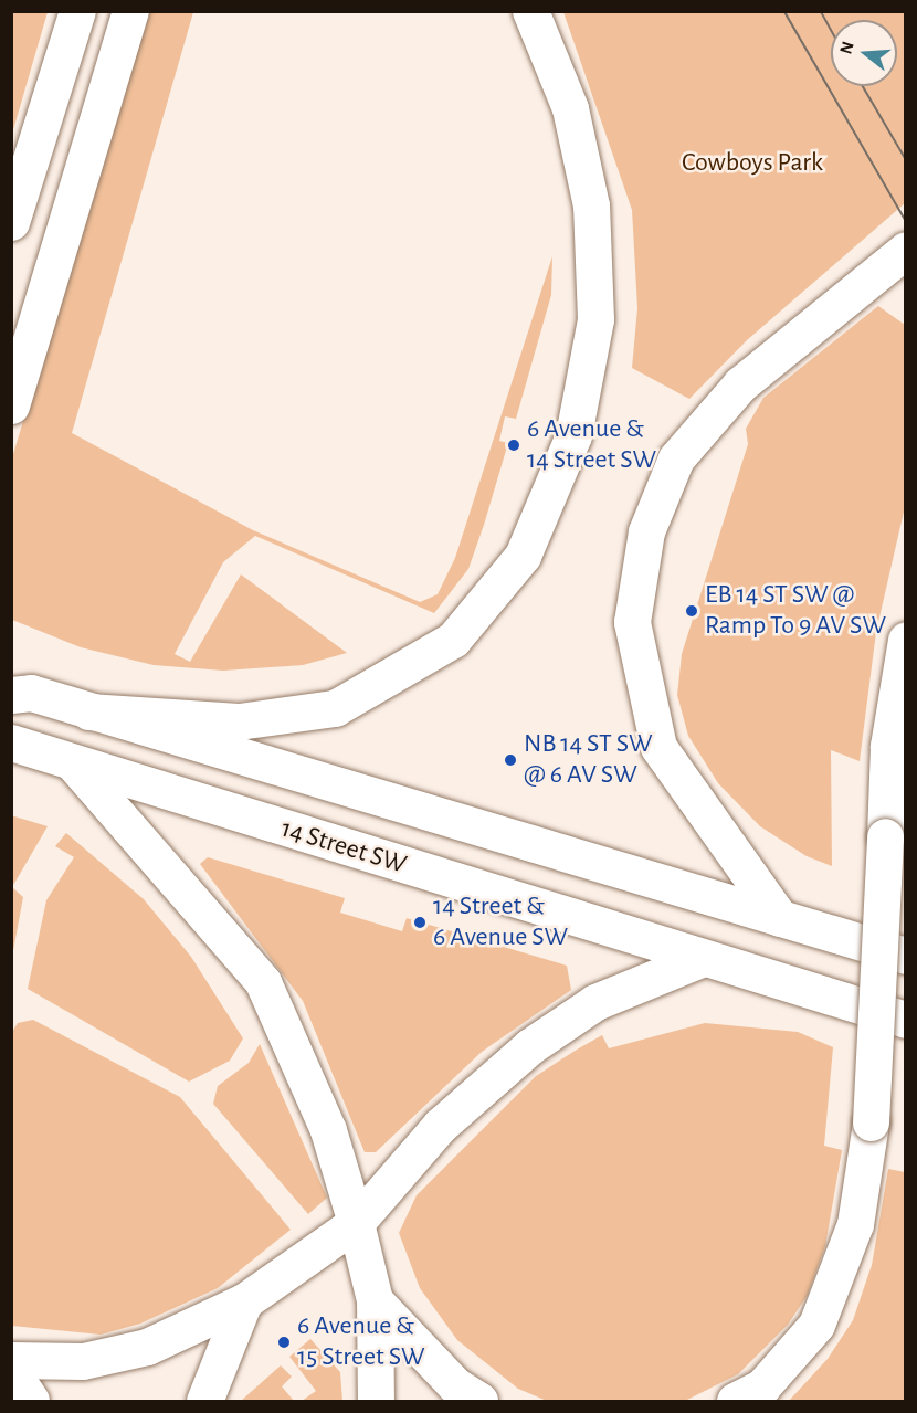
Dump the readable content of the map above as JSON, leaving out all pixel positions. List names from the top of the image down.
{
  "streets": {
    "main road": ["14 Street SW"]
  },
  "parks": ["Cowboys Park"],
  "places": [
    "6 Avenue & 14 Street SW",
    "EB 14 ST SW @ Ramp To 9 AV SW",
    "NB 14 ST SW @ 6 AV SW",
    "14 Street & 6 Avenue SW",
    "6 Avenue & 15 Street SW"
  ],
  "north": "left"
}
